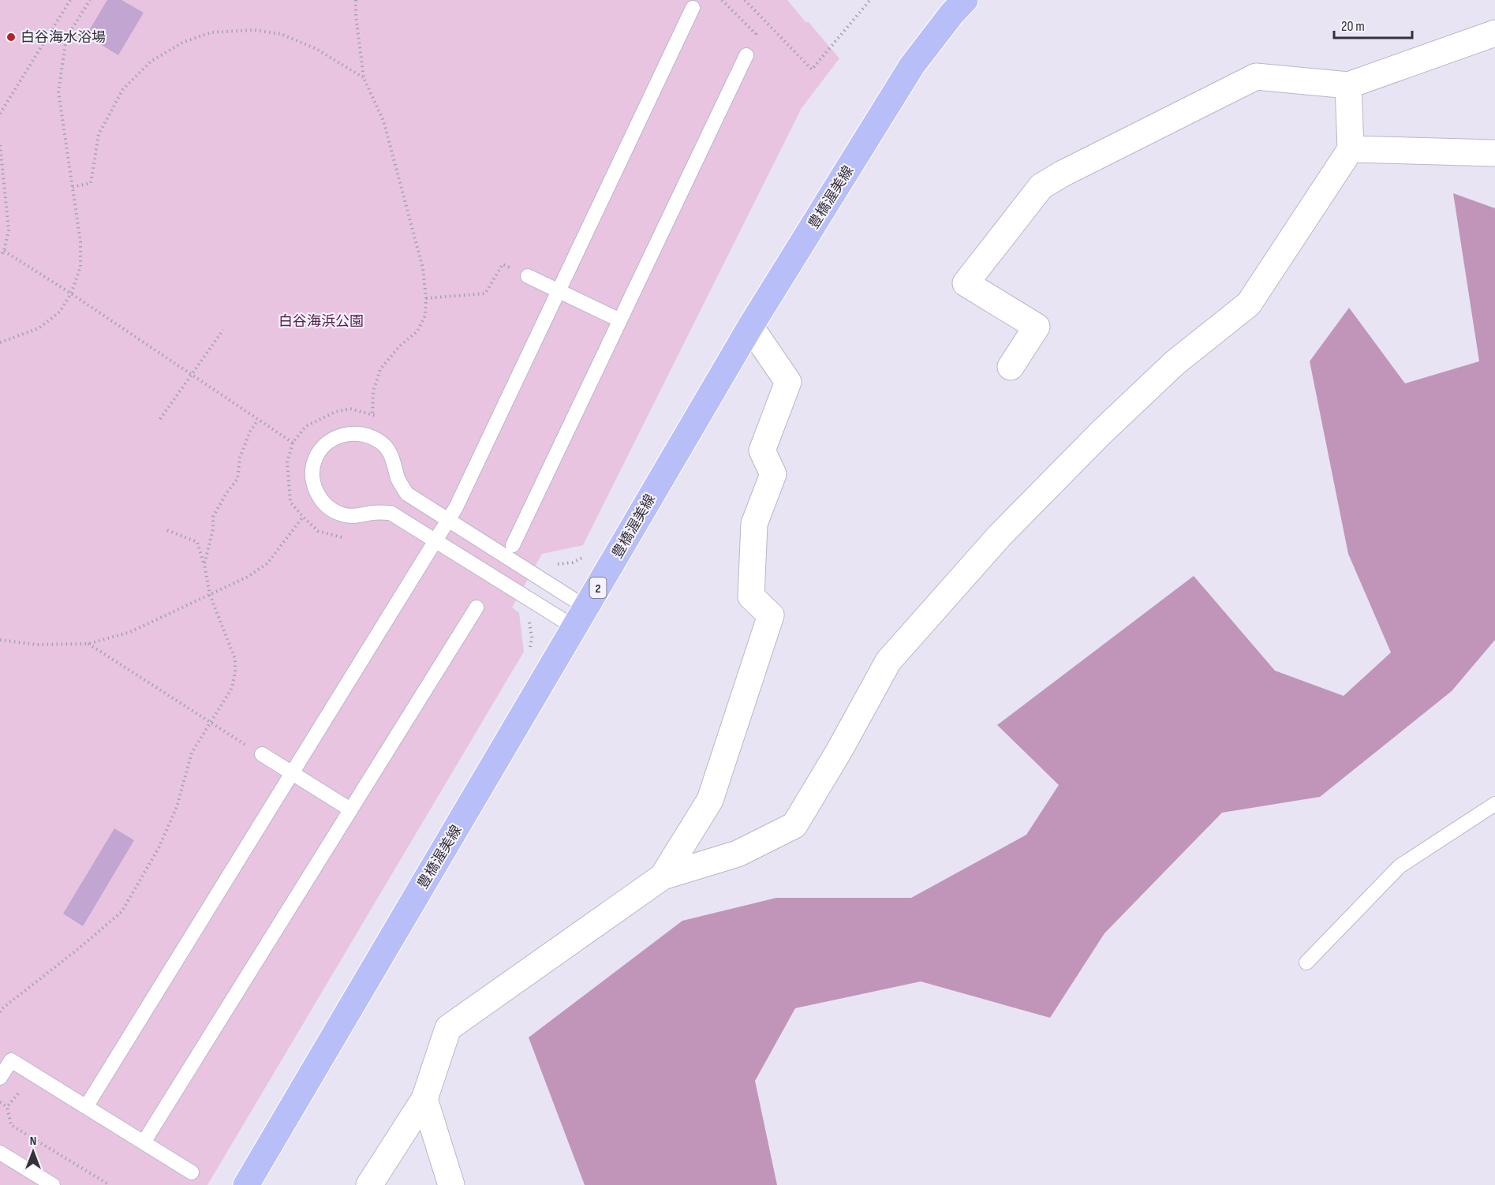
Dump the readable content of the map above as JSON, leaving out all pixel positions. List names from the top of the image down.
{
  "streets": {
    "main road": ["豊橋渥美線", "2"]
  },
  "parks": ["白谷海浜公園"],
  "places": ["白谷海水浴場"],
  "scale_bar": "20 m",
  "north": "top"
}
